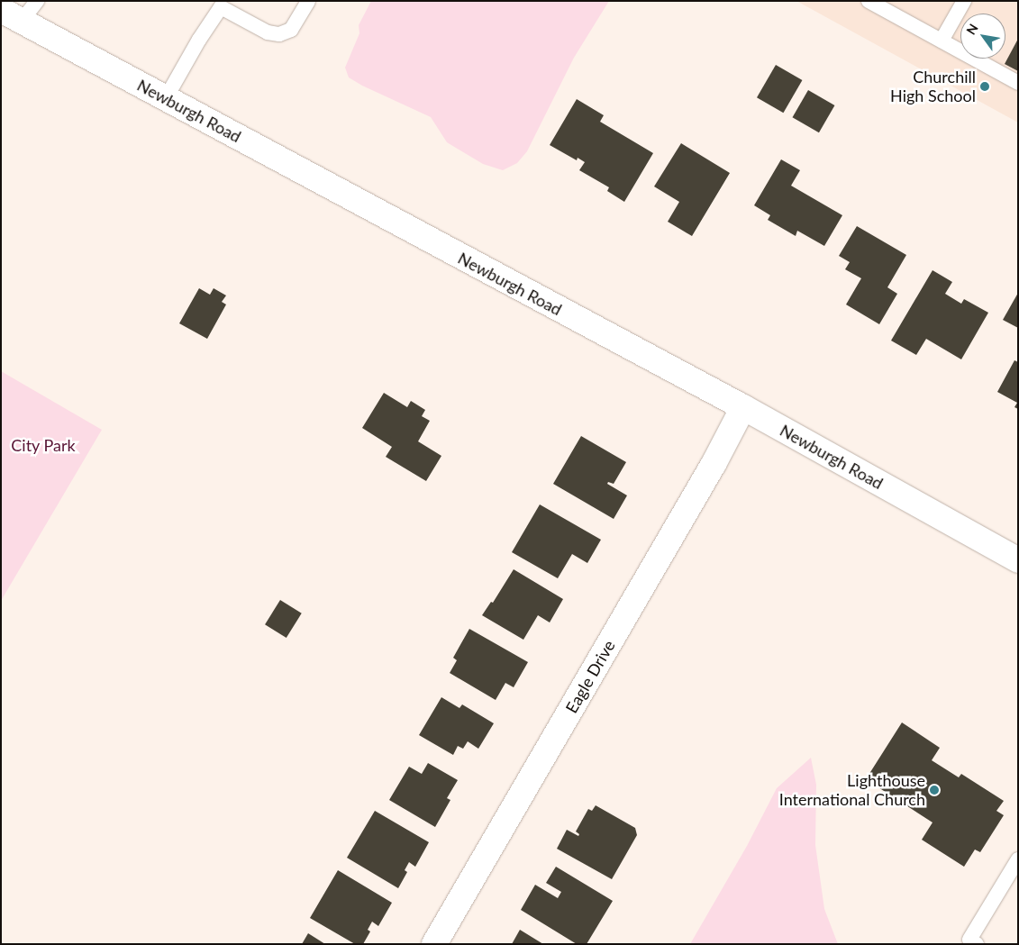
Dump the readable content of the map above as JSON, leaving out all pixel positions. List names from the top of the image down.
{
  "streets": {
    "main road": ["Newburgh Road", "Eagle Drive"]
  },
  "crossings": [
    ["Newburgh Road", "Eagle Drive"]
  ],
  "parks": ["City Park"],
  "places": ["Churchill High School", "Lighthouse International Church"],
  "north": "top left"
}
